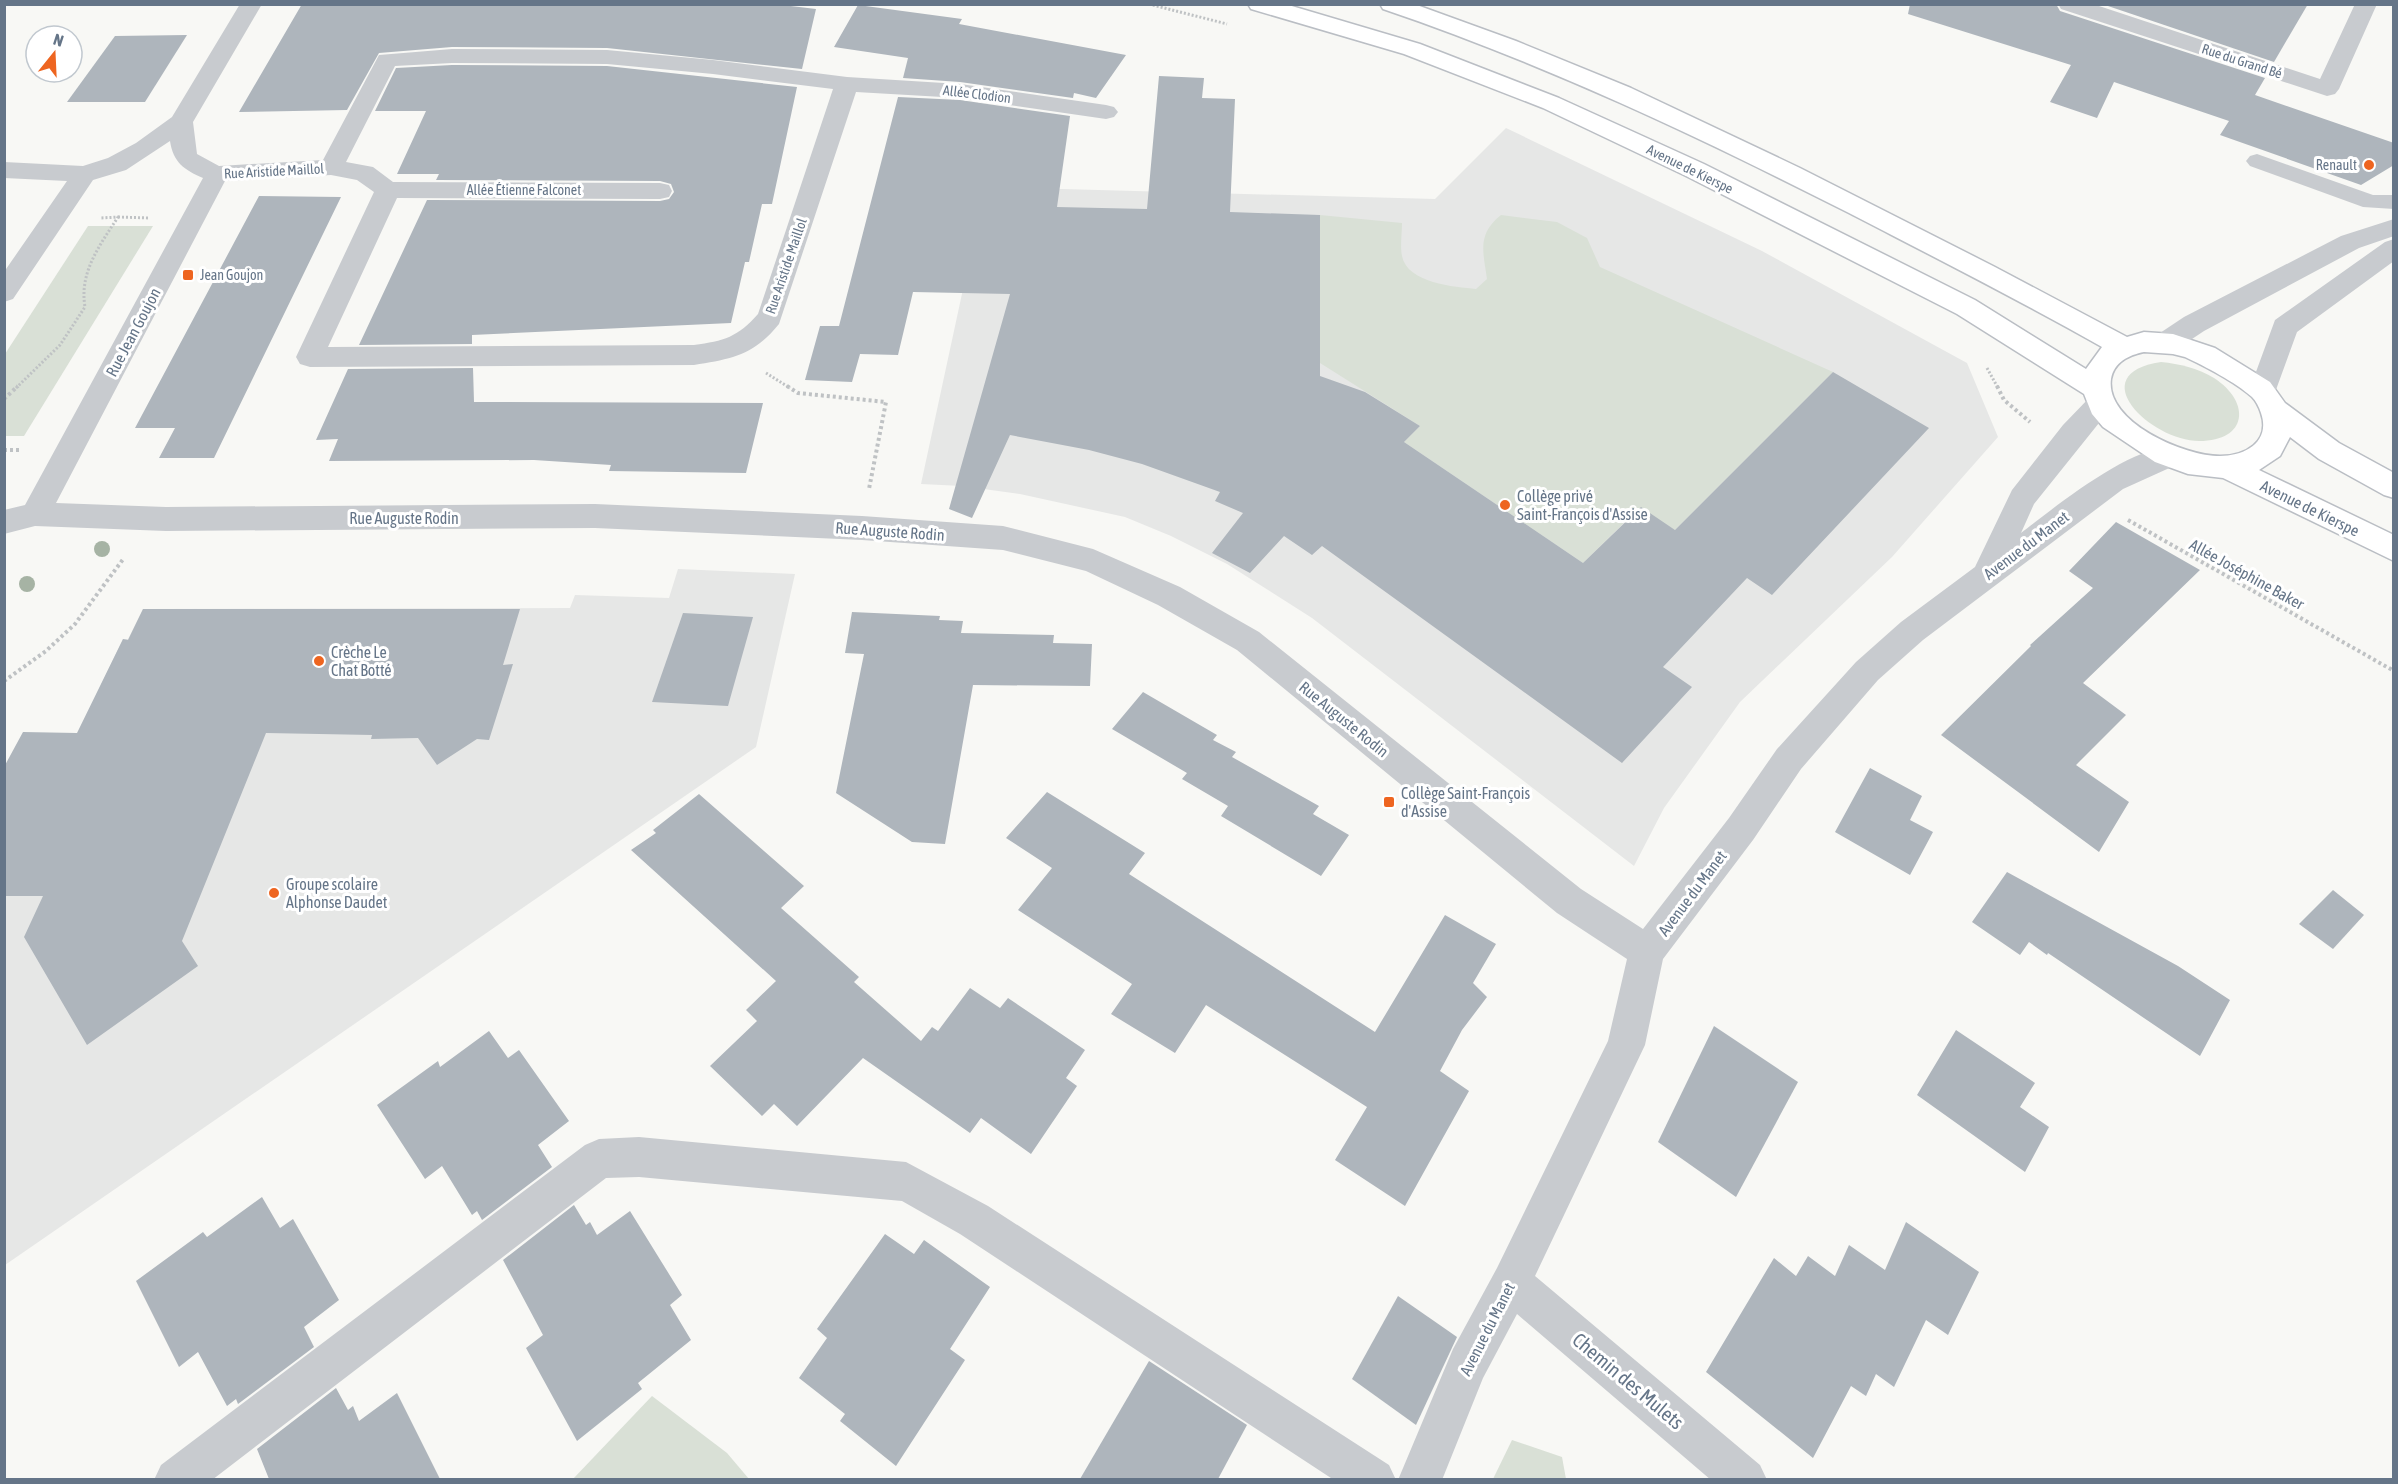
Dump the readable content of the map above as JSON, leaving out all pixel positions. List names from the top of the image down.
{
  "streets": {
    "main road": ["Avenue de Kierspe"],
    "street": [
      "Rue du Grand Bé",
      "Allée Clodion",
      "Rue Aristide Maillol",
      "Allée Étienne Falconet",
      "Rue Jean Goujon",
      "Rue Auguste Rodin",
      "Avenue du Manet",
      "Chemin des Mulets"
    ],
    "path": ["Allée Joséphine Baker"]
  },
  "crossings": [
    ["Allée Clodion", "Rue Aristide Maillol"],
    ["Avenue de Kierspe", "Avenue du Manet"],
    ["Rue Aristide Maillol", "Allée Étienne Falconet"],
    ["Rue Aristide Maillol", "Rue Jean Goujon"],
    ["Rue Jean Goujon", "Rue Auguste Rodin"],
    ["Rue Auguste Rodin", "Avenue du Manet"],
    ["Avenue du Manet", "Allée Joséphine Baker"],
    ["Avenue du Manet", "Chemin des Mulets"]
  ],
  "places": {
    "other": [
      "Renault",
      "Collège privé Saint-François d'Assise",
      "Crèche Le Chat Botté",
      "Groupe scolaire Alphonse Daudet"
    ],
    "transit": ["Jean Goujon", "Collège Saint-François d'Assise"]
  },
  "north": "top"
}
